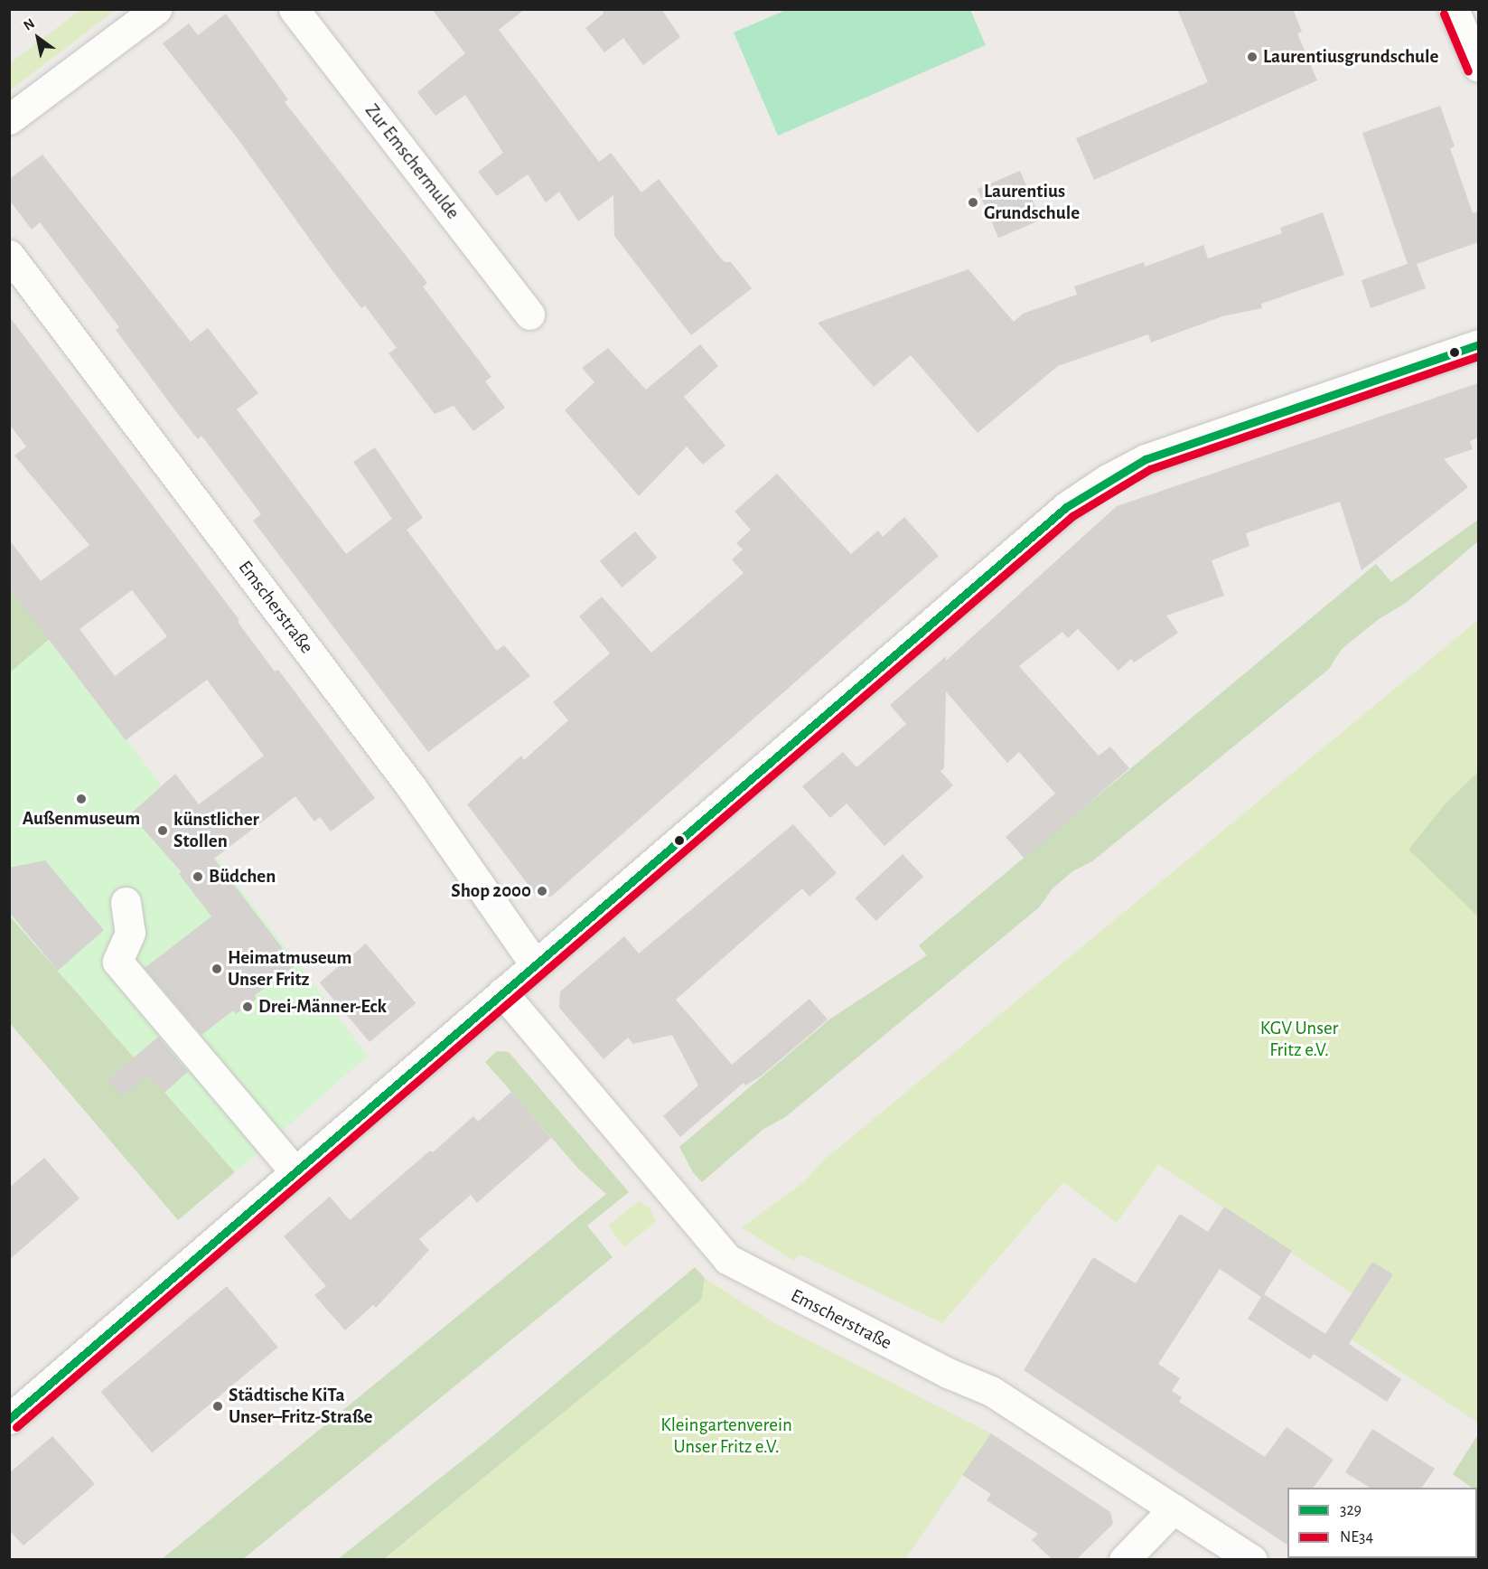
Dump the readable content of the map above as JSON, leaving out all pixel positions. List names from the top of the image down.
{
  "streets": {
    "street": ["Zur Emschermulde", "Emscherstraße"]
  },
  "parks": ["KGV Unser Fritz e.V.", "Kleingartenverein Unser Fritz e.V."],
  "places": [
    "Laurentiusgrundschule",
    "Laurentius Grundschule",
    "Außenmuseum",
    "künstlicher Stollen",
    "Büdchen",
    "Shop 2000",
    "Heimatmuseum Unser Fritz",
    "Drei-Männer-Eck",
    "Städtische KiTa Unser–Fritz-Straße"
  ],
  "lines": ["transit line NE34", "transit line 329"],
  "legend": ["329", "NE34"],
  "north": "top left"
}
